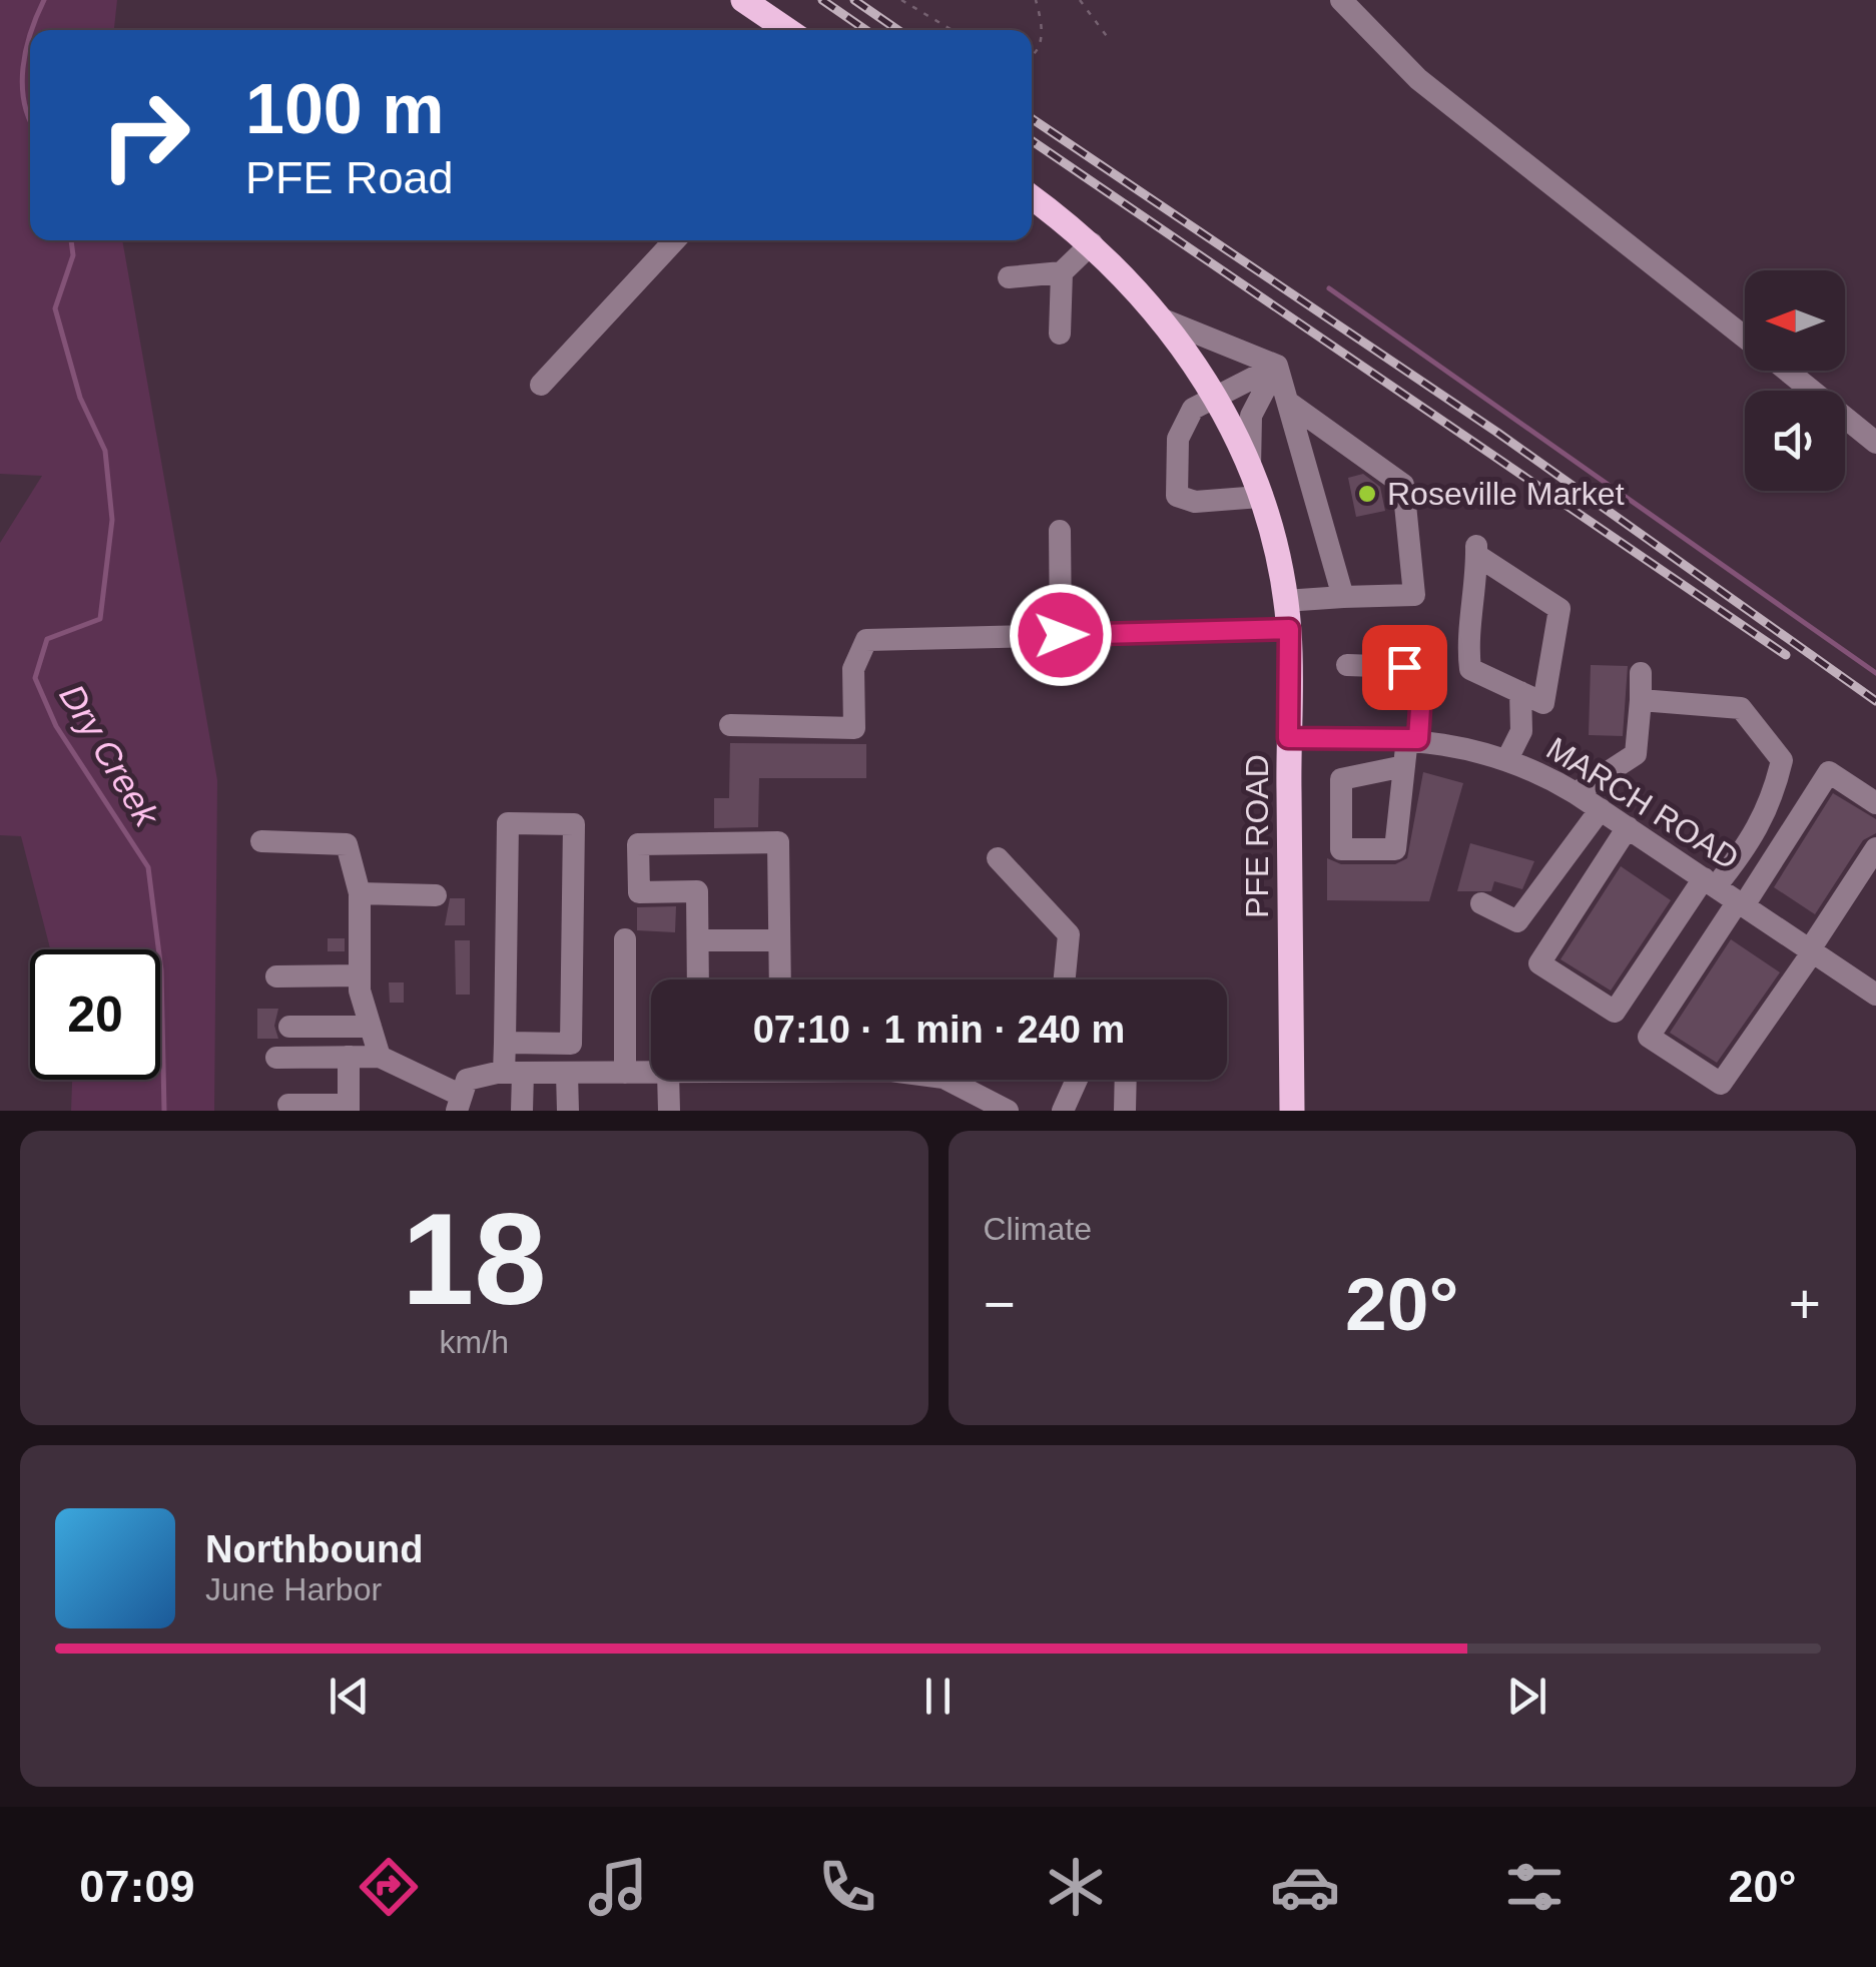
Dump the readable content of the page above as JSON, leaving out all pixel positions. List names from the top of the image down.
{
  "streets": {
    "main road": ["PFE ROAD"],
    "street": ["MARCH ROAD"]
  },
  "crossings": [
    ["MARCH ROAD", "PFE ROAD"]
  ],
  "water": ["Dry Creek"],
  "places": ["Roseville Market"],
  "north": "left",
  "page": {
    "turn": ["100 m", "PFE Road"],
    "limit": "20",
    "trip": "07:10 · 1 min · 240 m",
    "tile": [
      ["18", "km/h"],
      "Climate"
    ],
    "heat": ["−", "20°", "+"],
    "song": ["Northbound", "June Harbor"],
    "tabs": ["07:09", "20°"]
  }
}
